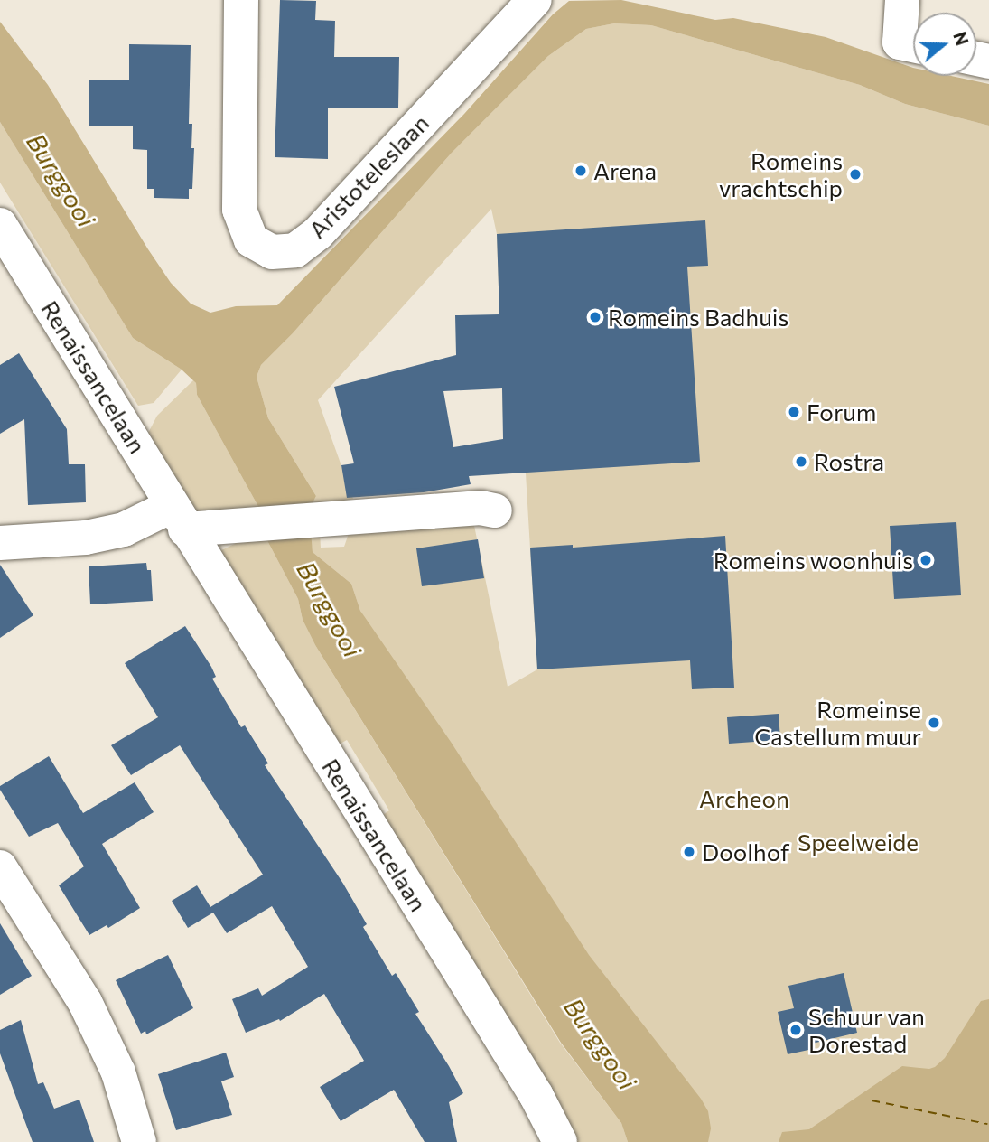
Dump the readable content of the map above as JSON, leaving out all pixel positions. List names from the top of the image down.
{
  "streets": {
    "street": ["Aristoteleslaan", "Renaissancelaan"]
  },
  "water": ["Burggooi"],
  "parks": ["Archeon", "Speelweide"],
  "places": [
    "Arena",
    "Romeins vrachtschip",
    "Romeins Badhuis",
    "Forum",
    "Rostra",
    "Romeins woonhuis",
    "Romeinse Castellum muur",
    "Doolhof",
    "Schuur van Dorestad"
  ],
  "north": "right"
}
